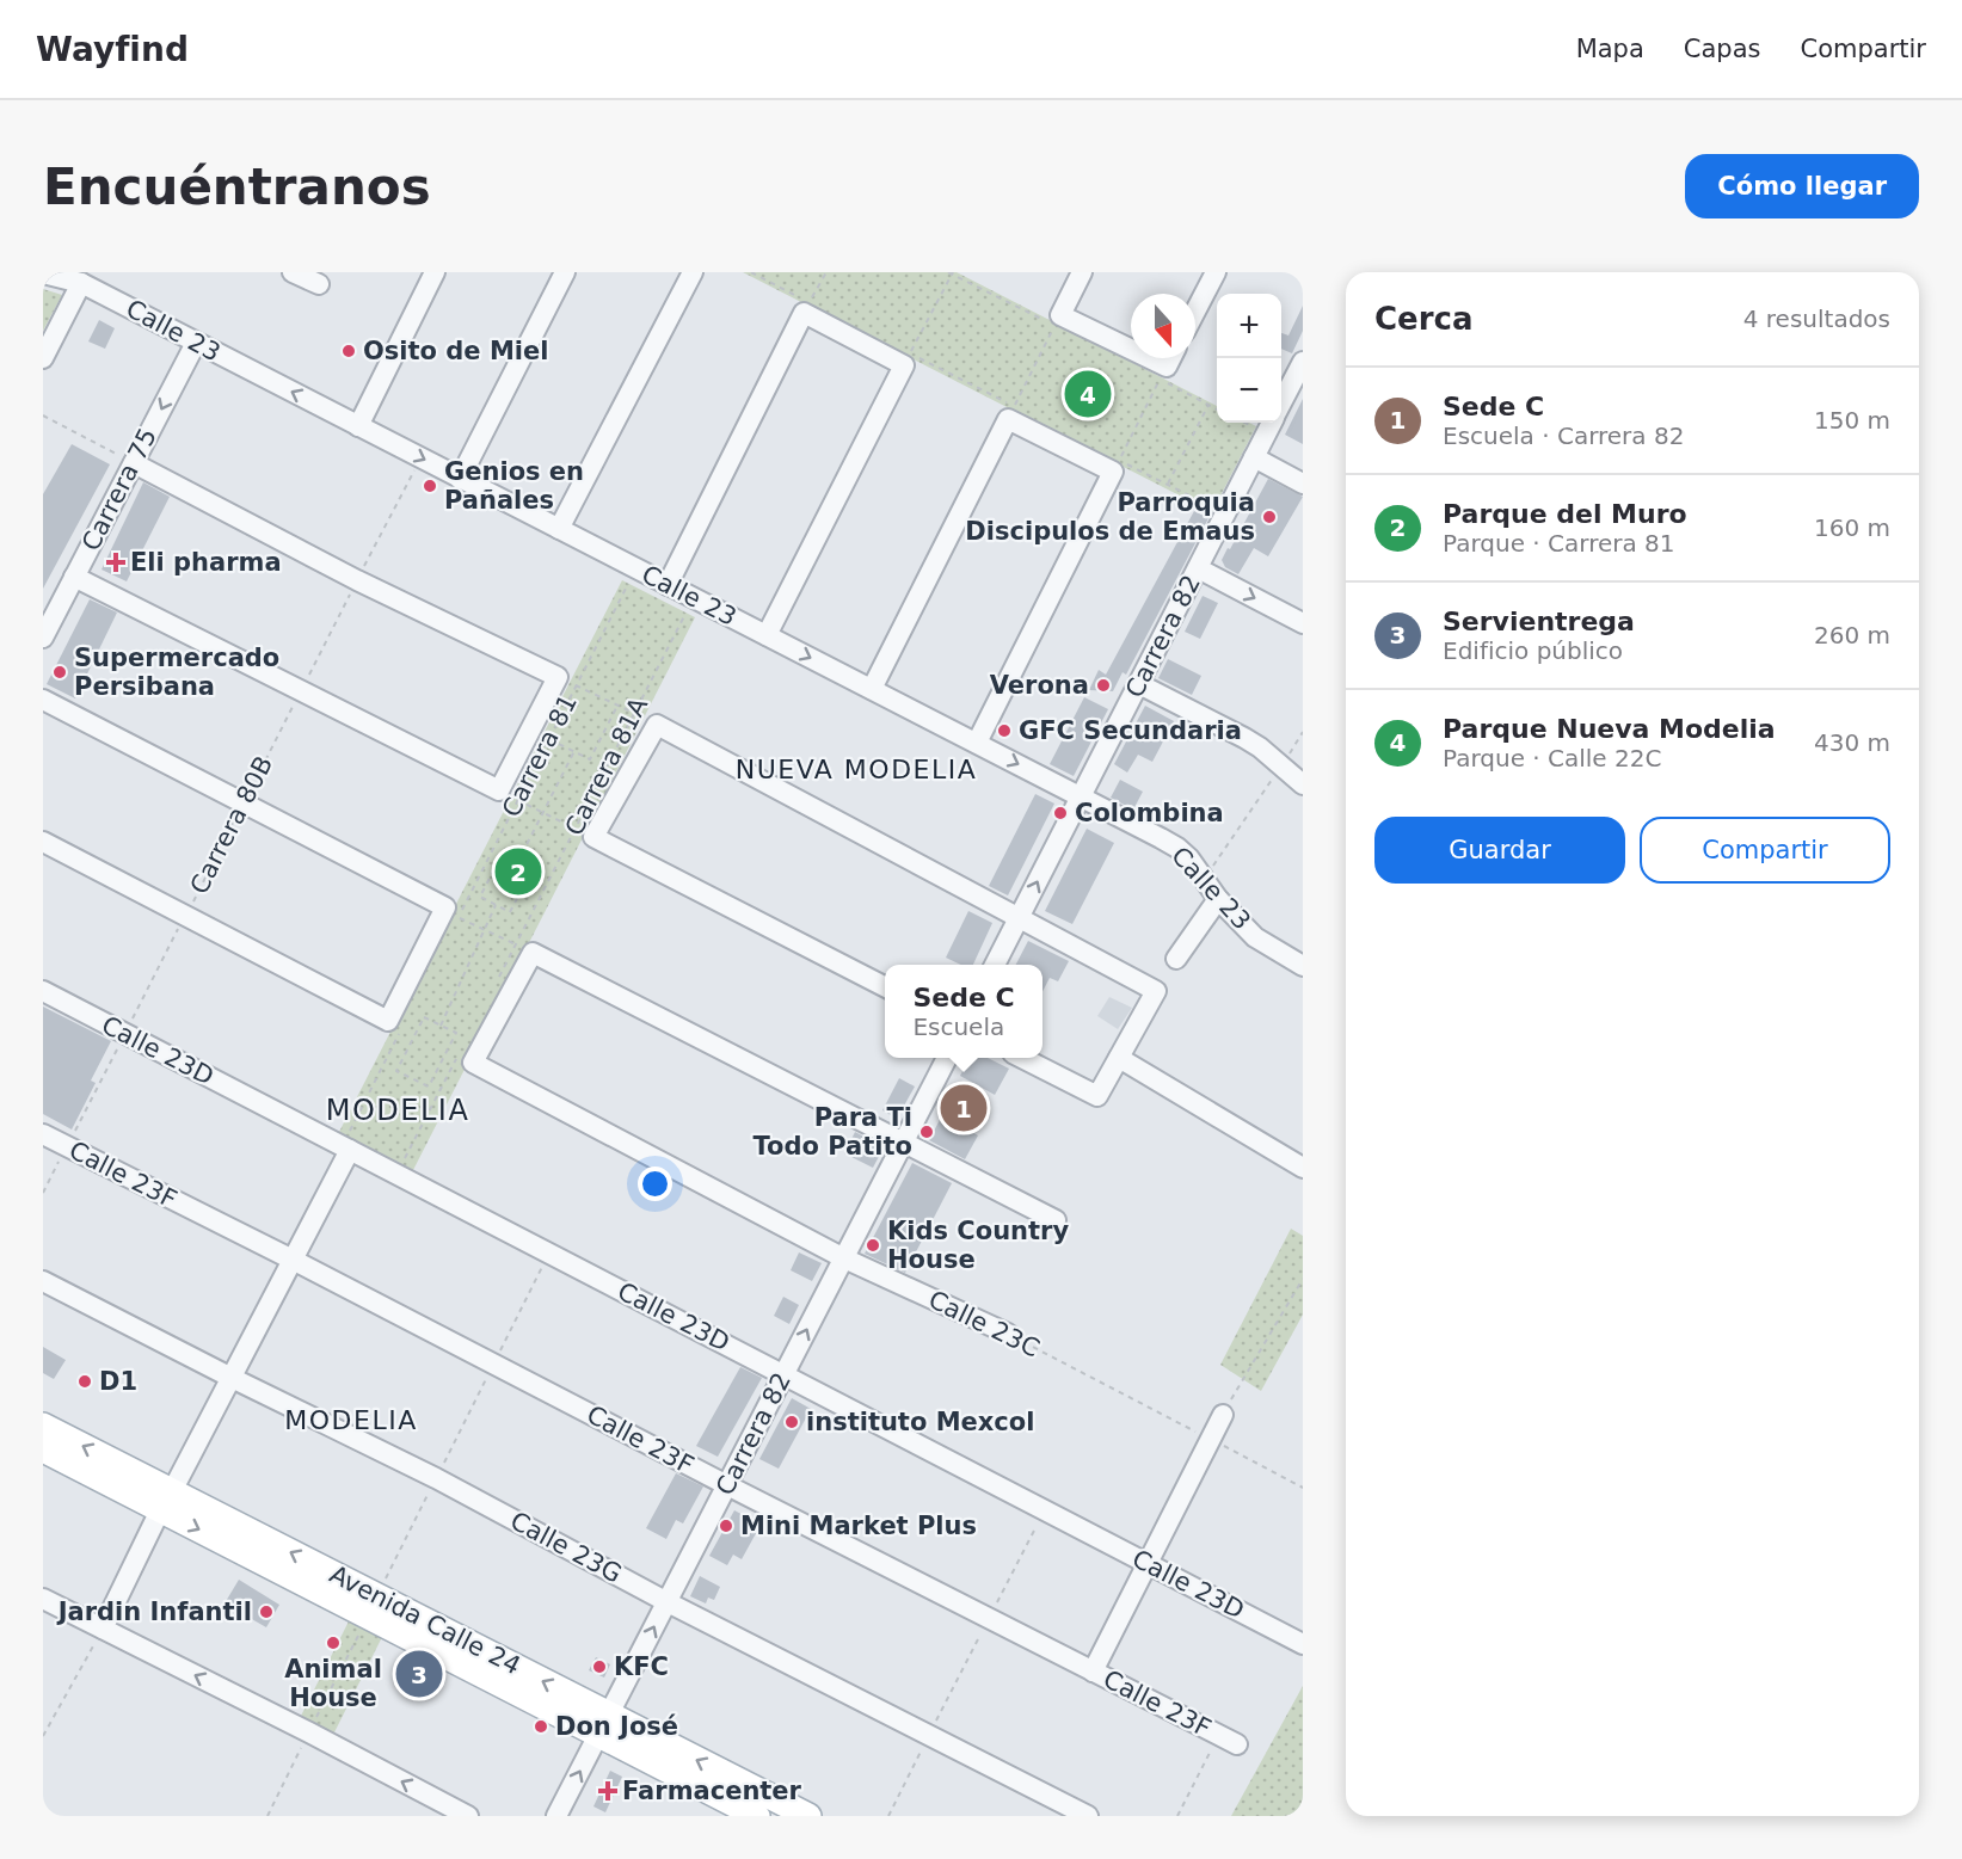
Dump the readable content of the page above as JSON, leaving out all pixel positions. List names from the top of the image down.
{
  "streets": {
    "main road": ["Avenida Calle 24"],
    "street": [
      "Calle 23",
      "Carrera 75",
      "Carrera 82",
      "Carrera 81",
      "Carrera 81A",
      "Calle 23D",
      "Calle 23F",
      "Calle 23C",
      "Calle 23G"
    ],
    "path": ["Carrera 80B"]
  },
  "crossings": [
    ["Calle 23", "Carrera 75"],
    ["Calle 23", "Carrera 82"],
    ["Calle 23", "Carrera 81"],
    ["Calle 23", "Carrera 81A"],
    ["Calle 23", "Carrera 80B"],
    ["Carrera 82", "Calle 23D"],
    ["Carrera 82", "Calle 23F"],
    ["Carrera 82", "Calle 23C"],
    ["Carrera 82", "Calle 23G"],
    ["Carrera 82", "Avenida Calle 24"],
    ["Carrera 80B", "Calle 23D"],
    ["Carrera 80B", "Calle 23F"]
  ],
  "districts": ["NUEVA MODELIA", "MODELIA", "MODELIA"],
  "places": {
    "other": [
      "Osito de Miel",
      "Genios en Pañales",
      "Parroquia Discipulos de Emaus",
      "Supermercado Persibana",
      "Verona",
      "GFC Secundaria",
      "Colombina",
      "Para Ti Todo Patito",
      "Kids Country House",
      "D1",
      "instituto Mexcol",
      "Mini Market Plus",
      "Jardin Infantil",
      "Animal House",
      "KFC",
      "Don José"
    ],
    "health": ["Eli pharma", "Farmacenter"]
  },
  "north": "bottom",
  "page": {
    "header": "Wayfind",
    "nav": ["Mapa", "Capas", "Compartir"],
    "buttons": [
      "Cómo llegar",
      ["Guardar", "Compartir"]
    ],
    "title": "Encuéntranos",
    "heading": ["Cerca", "4 resultados"],
    "map_buttons": ["+", "−"],
    "list": [
      {
        "mark": "1",
        "name": "Sede C",
        "note": "Escuela · Carrera 82",
        "value": "150 m"
      },
      {
        "mark": "2",
        "name": "Parque del Muro",
        "note": "Parque · Carrera 81",
        "value": "160 m"
      },
      {
        "mark": "3",
        "name": "Servientrega",
        "note": "Edificio público",
        "value": "260 m"
      },
      {
        "mark": "4",
        "name": "Parque Nueva Modelia",
        "note": "Parque · Calle 22C",
        "value": "430 m"
      }
    ],
    "pins": [
      "4",
      "2",
      "1",
      "3"
    ],
    "popup": ["Sede C", "Escuela"]
  }
}
